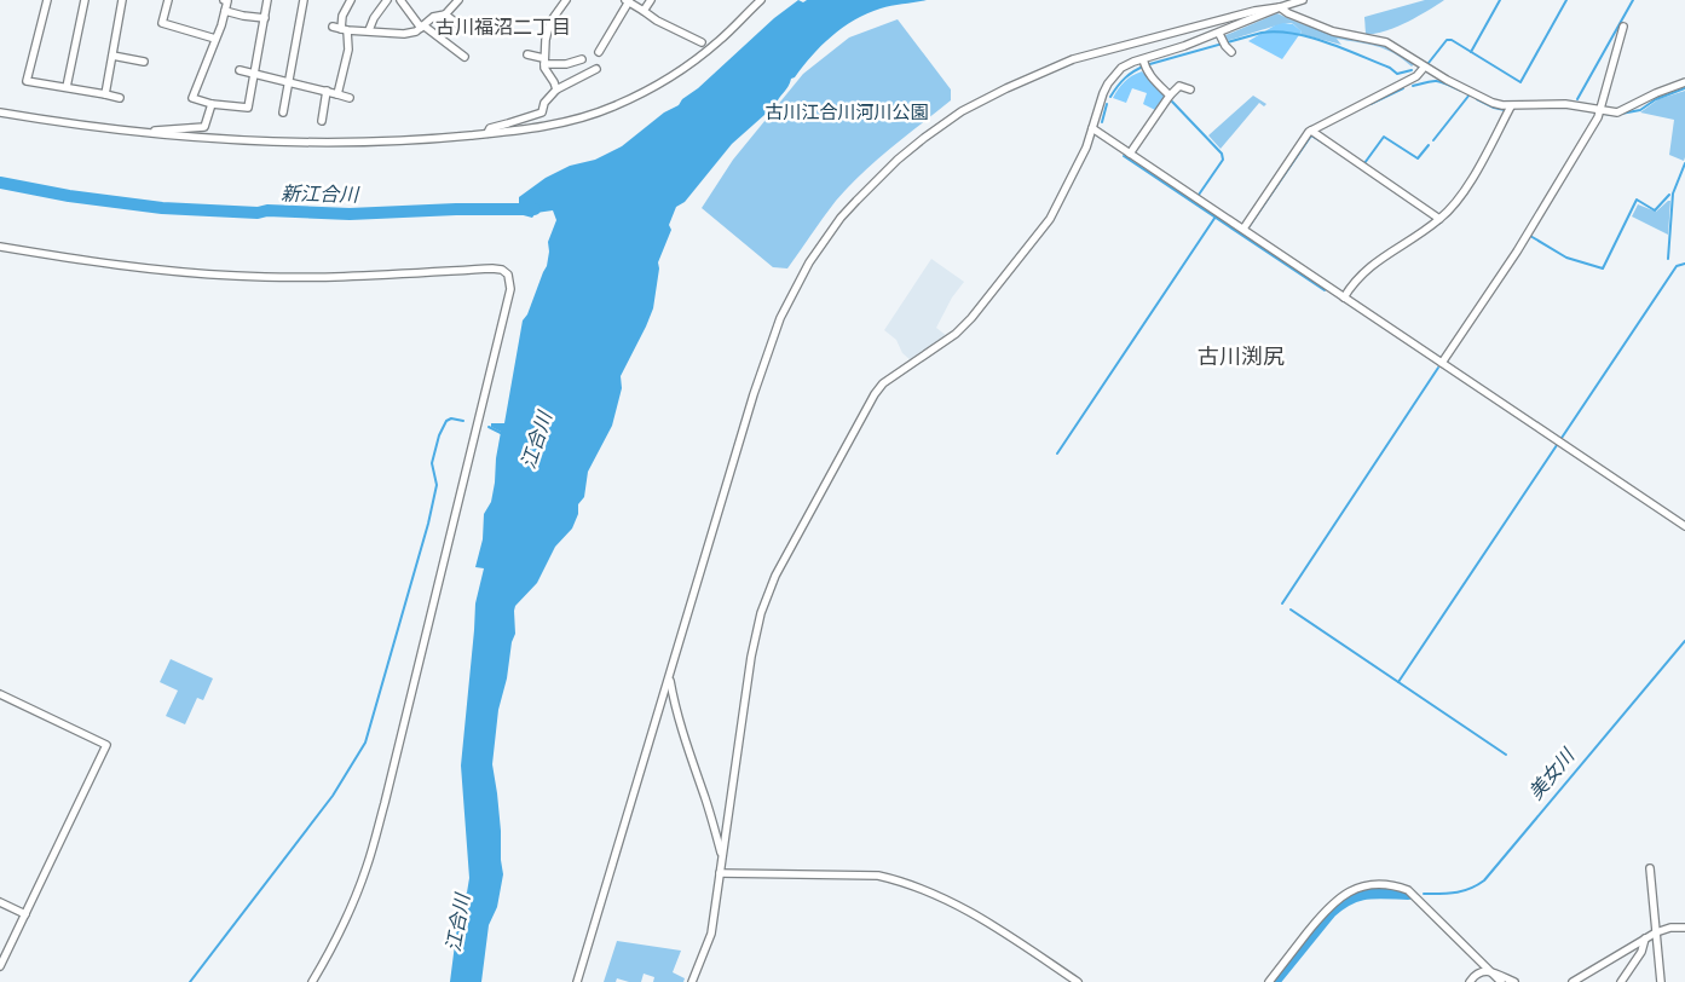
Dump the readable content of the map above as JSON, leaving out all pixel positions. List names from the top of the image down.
{
  "districts": ["古川福沼二丁目", "古川渕尻"],
  "water": ["新江合川", "江合川", "美女川"],
  "parks": ["古川江合川河川公園"]
}
